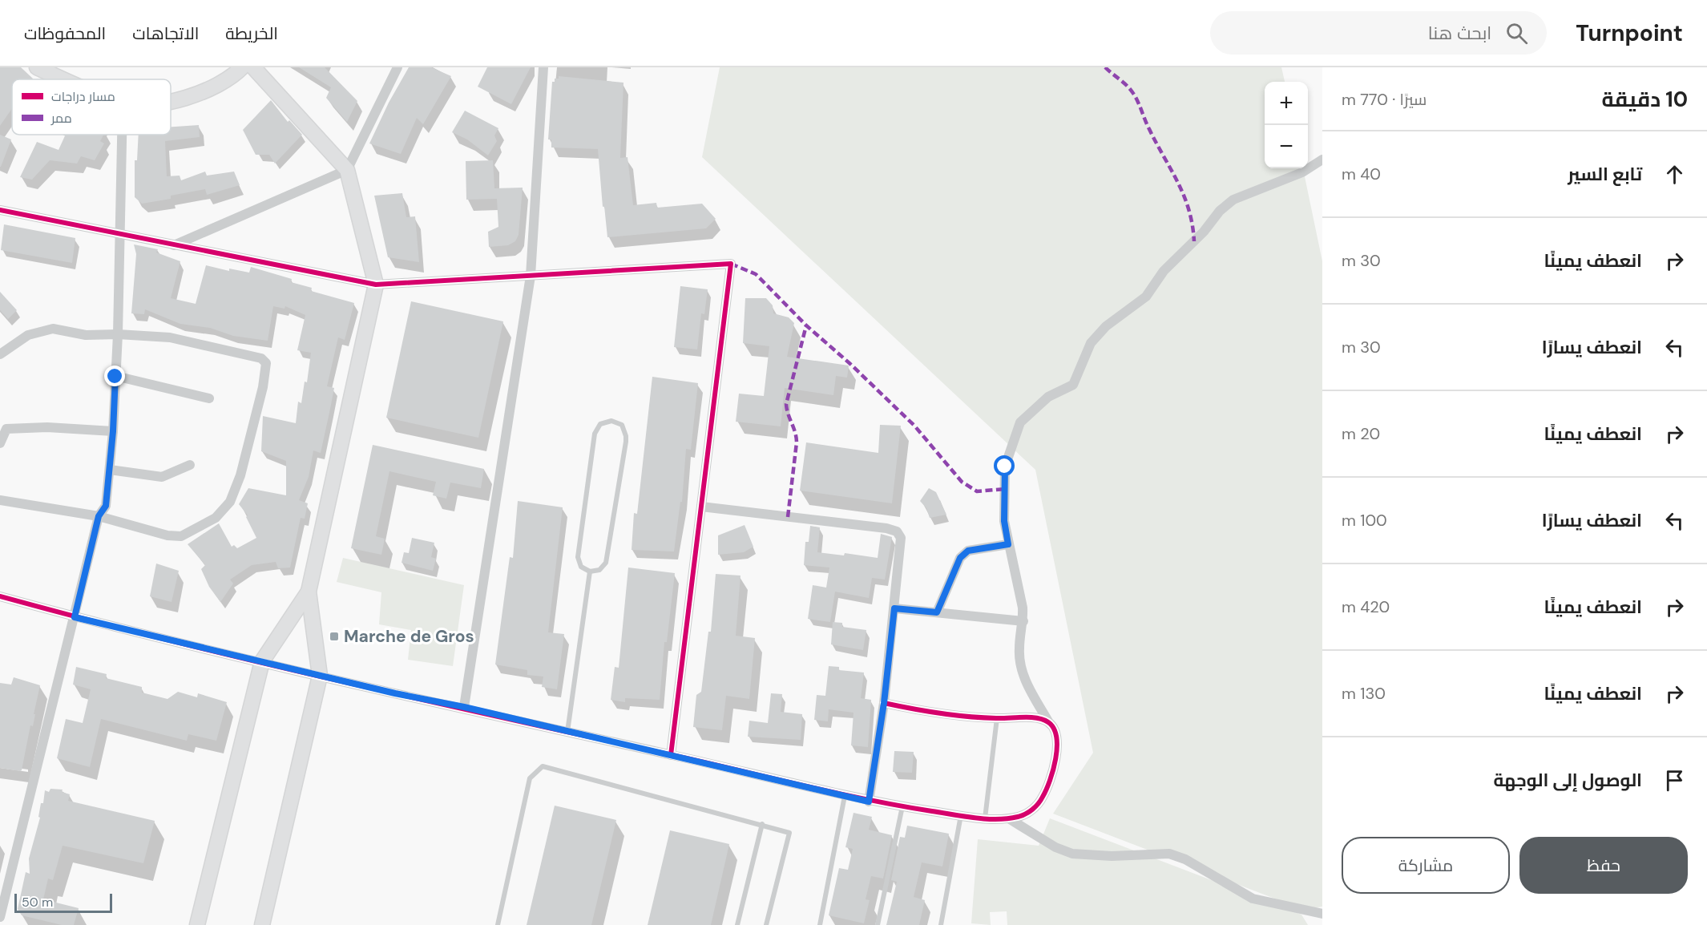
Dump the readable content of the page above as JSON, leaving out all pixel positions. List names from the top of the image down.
{
  "places": {
    "transit": ["Marche de Gros"]
  },
  "legend": ["مسار دراجات", "ممر"],
  "scale_bar": "50 m",
  "page": {
    "header": "Turnpoint",
    "search": "ابحث هنا",
    "nav": ["الخريطة", "الاتجاهات", "المحفوظات"],
    "heading": ["10 دقيقة", "سيرًا · 770 m"],
    "map_buttons": ["+", "−"],
    "list": [
      ["تابع السير", "40 m"],
      ["انعطف يمينًا", "30 m"],
      ["انعطف يسارًا", "30 m"],
      ["انعطف يمينًا", "20 m"],
      ["انعطف يسارًا", "100 m"],
      ["انعطف يمينًا", "420 m"],
      ["انعطف يمينًا", "130 m"],
      "الوصول إلى الوجهة"
    ],
    "buttons": ["حفظ", "مشاركة"],
    "scale": "50 m"
  }
}
